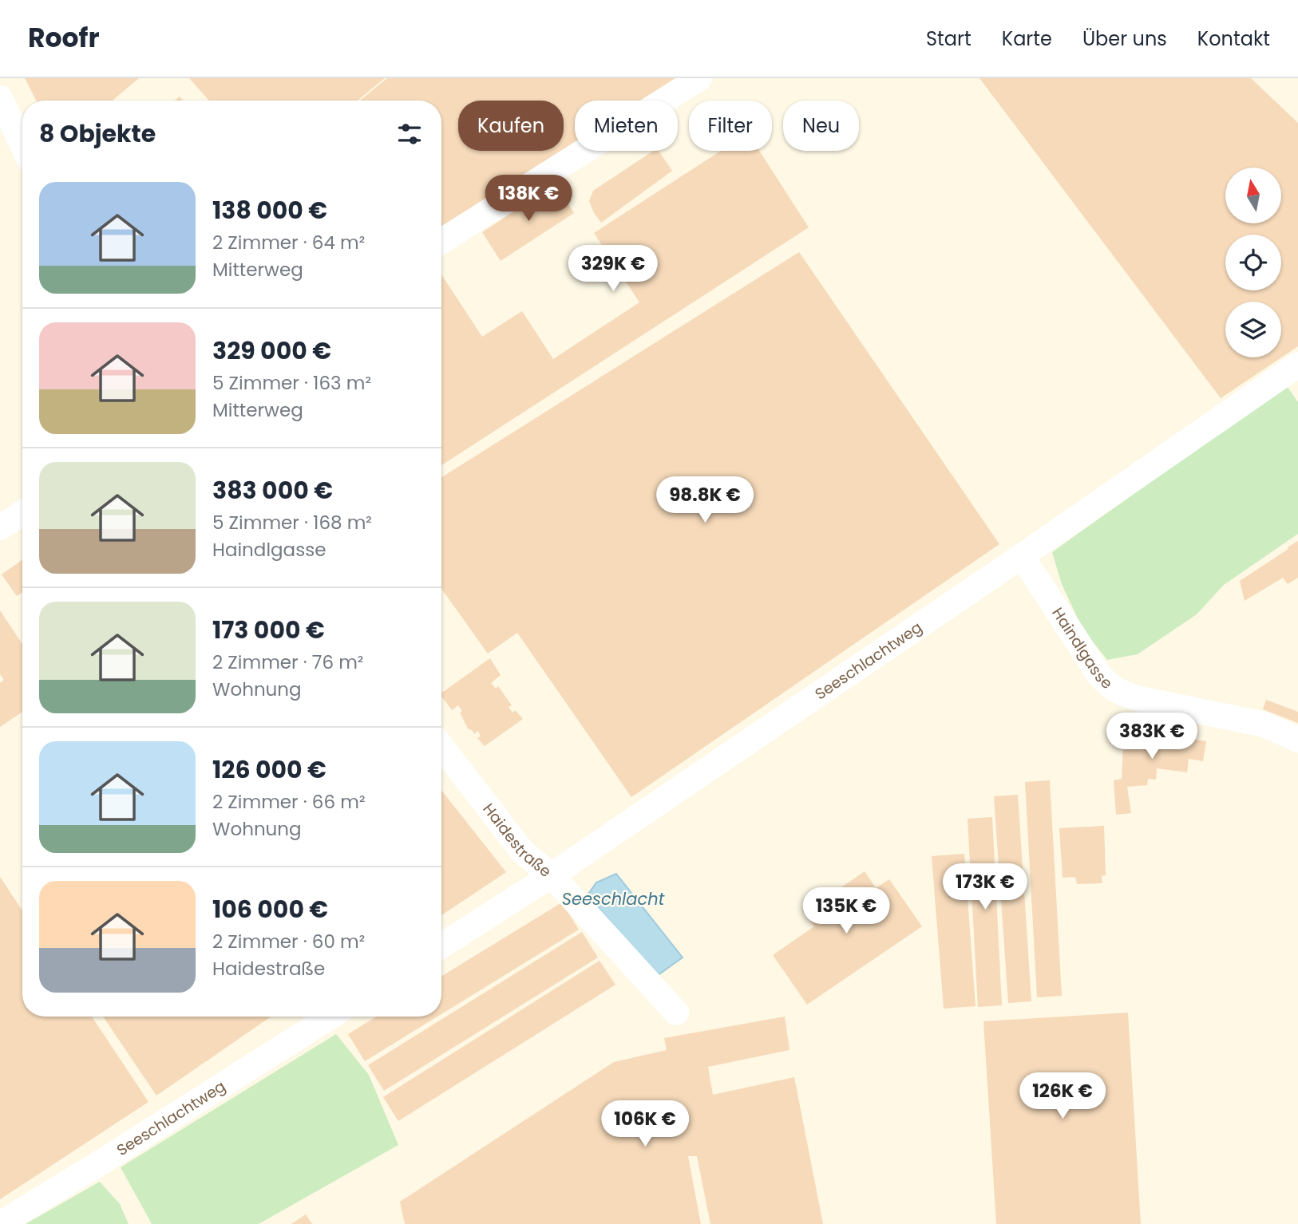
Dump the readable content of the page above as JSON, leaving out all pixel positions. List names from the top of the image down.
{
  "streets": {
    "street": ["Haindlgasse", "Seeschlachtweg", "Haidestraße"]
  },
  "crossings": [
    ["Haindlgasse", "Seeschlachtweg"],
    ["Seeschlachtweg", "Haidestraße"]
  ],
  "water": ["Seeschlacht"],
  "north": "top",
  "page": {
    "header": "Roofr",
    "nav": [
      "Start",
      "Karte",
      "Über uns",
      "Kontakt"
    ],
    "chip": [
      "Kaufen",
      "Mieten",
      "Filter",
      "Neu"
    ],
    "heading": "8 Objekte",
    "list": [
      {
        "name": "138 000 €",
        "note": "2 Zimmer · 64 m² · Mitterweg"
      },
      {
        "name": "329 000 €",
        "note": "5 Zimmer · 163 m² · Mitterweg"
      },
      {
        "name": "383 000 €",
        "note": "5 Zimmer · 168 m² · Haindlgasse"
      },
      {
        "name": "173 000 €",
        "note": "2 Zimmer · 76 m² · Wohnung"
      },
      {
        "name": "126 000 €",
        "note": "2 Zimmer · 66 m² · Wohnung"
      },
      {
        "name": "106 000 €",
        "note": "2 Zimmer · 60 m² · Haidestraße"
      }
    ],
    "price": [
      "138K €",
      "329K €",
      "98.8K €",
      "383K €",
      "173K €",
      "135K €",
      "126K €",
      "106K €"
    ]
  }
}
